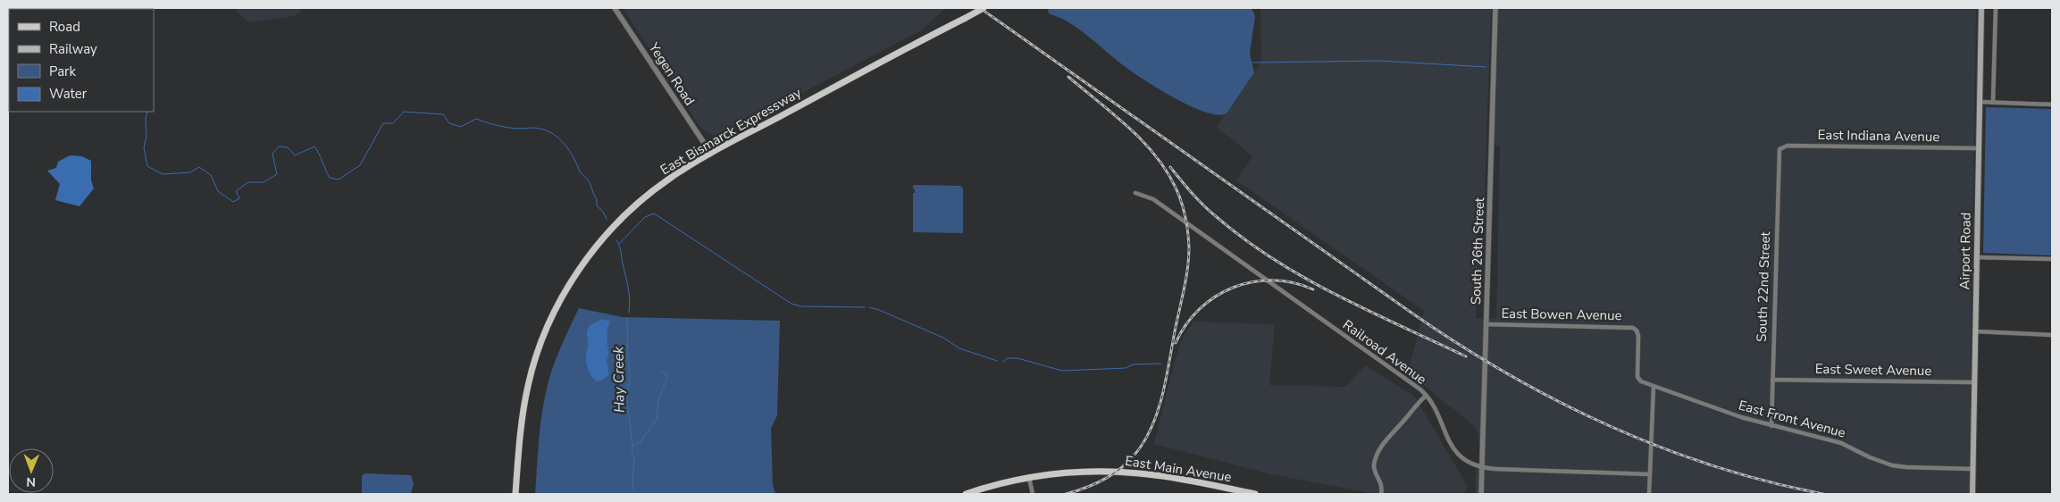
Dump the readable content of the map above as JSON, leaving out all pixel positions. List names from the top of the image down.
{
  "streets": {
    "main road": ["East Bismarck Expressway", "Airport Road", "East Main Avenue"],
    "street": [
      "Yegen Road",
      "East Indiana Avenue",
      "South 26th Street",
      "South 22nd Street",
      "East Bowen Avenue",
      "Railroad Avenue",
      "East Sweet Avenue",
      "East Front Avenue"
    ]
  },
  "crossings": [
    ["Yegen Road", "East Bismarck Expressway"],
    ["East Indiana Avenue", "Airport Road"],
    ["East Indiana Avenue", "South 22nd Street"],
    ["South 26th Street", "East Bowen Avenue"],
    ["South 26th Street", "Railroad Avenue"],
    ["Airport Road", "East Sweet Avenue"],
    ["Airport Road", "East Front Avenue"],
    ["South 22nd Street", "East Sweet Avenue"],
    ["South 22nd Street", "East Front Avenue"],
    ["East Bowen Avenue", "East Front Avenue"]
  ],
  "water": ["Hay Creek"],
  "legend": [
    "Road",
    "Railway",
    "Park",
    "Water"
  ],
  "north": "bottom"
}
